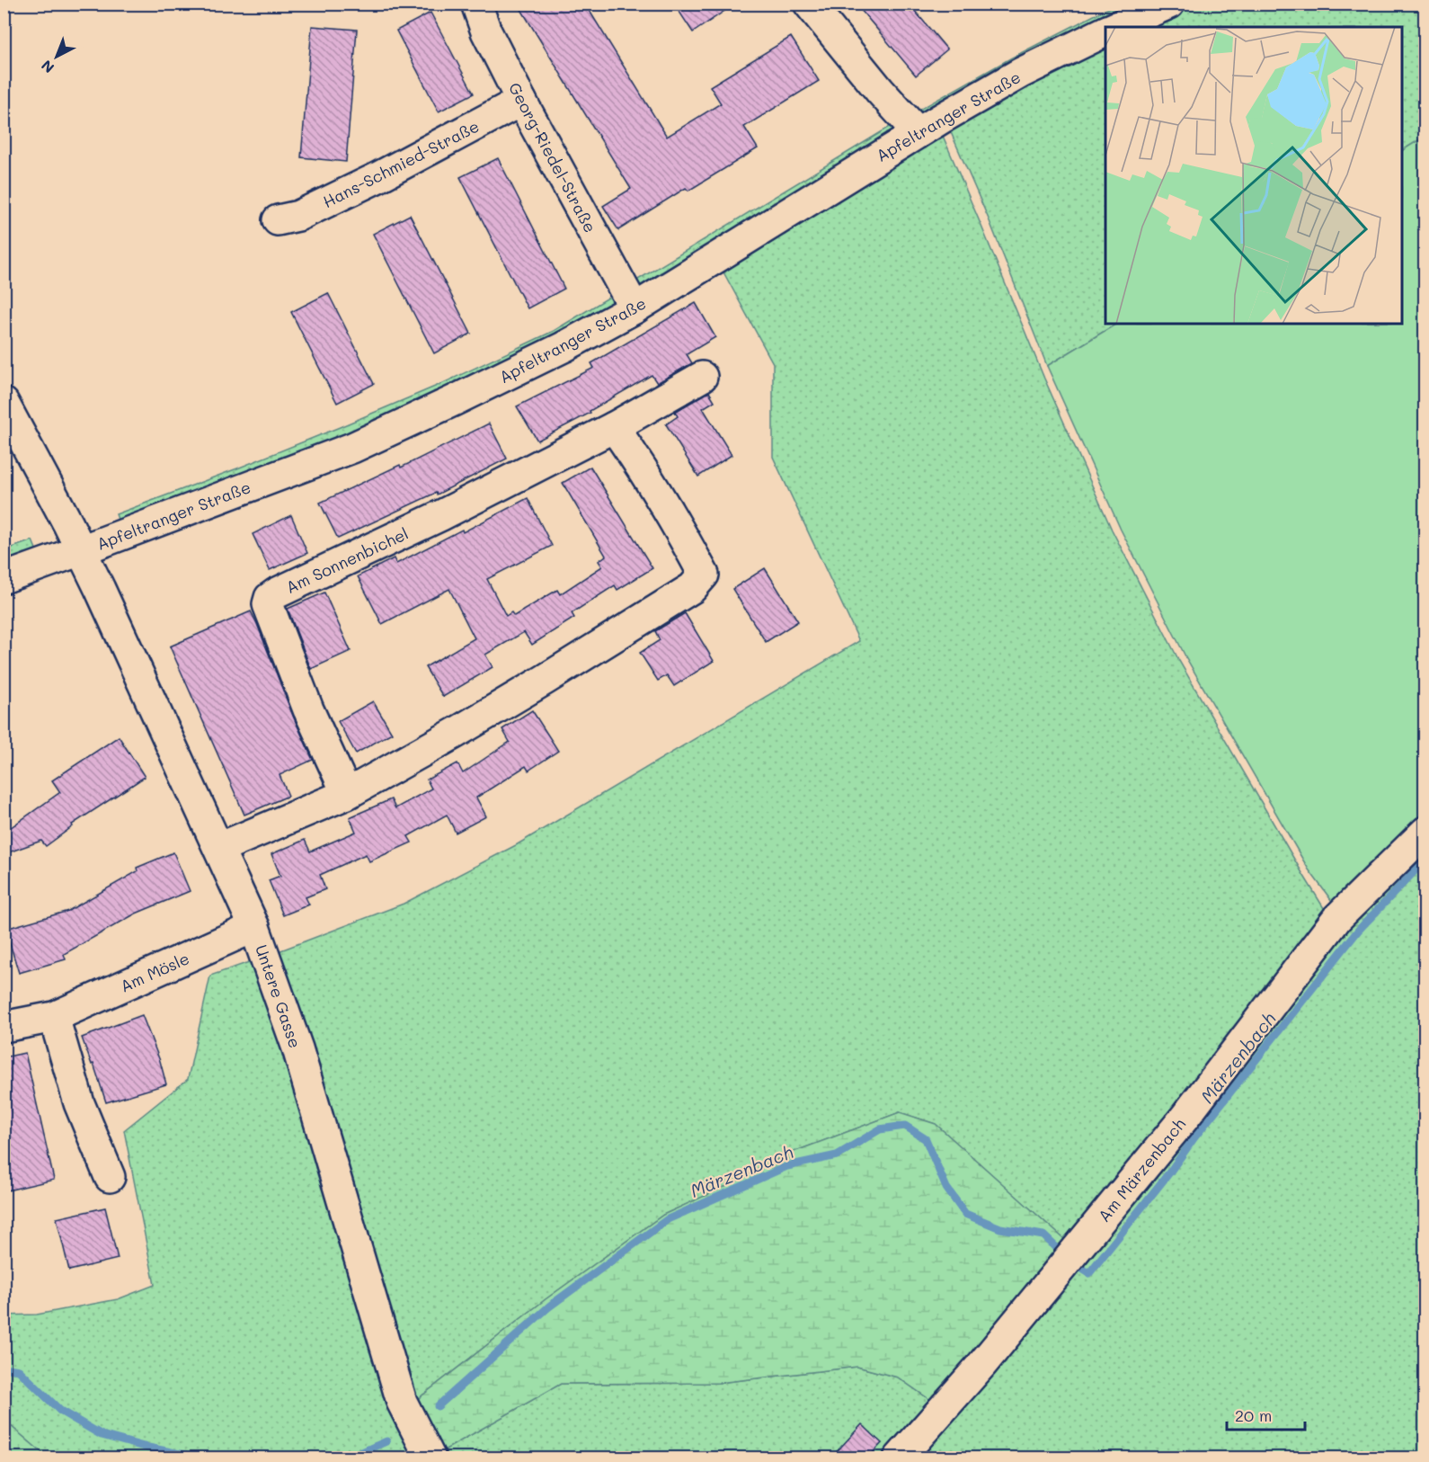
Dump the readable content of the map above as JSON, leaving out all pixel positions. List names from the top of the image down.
{
  "streets": {
    "street": [
      "Apfeltranger Straße",
      "Georg-Riedel-Straße",
      "Hans-Schmied-Straße",
      "Am Sonnenbichel",
      "Am Mösle",
      "Untere Gasse",
      "Am Märzenbach"
    ]
  },
  "crossings": [
    ["Apfeltranger Straße", "Georg-Riedel-Straße"],
    ["Apfeltranger Straße", "Untere Gasse"],
    ["Georg-Riedel-Straße", "Hans-Schmied-Straße"],
    ["Am Mösle", "Untere Gasse"]
  ],
  "water": ["Märzenbach"],
  "scale_bar": "20 m",
  "north": "bottom left"
}
